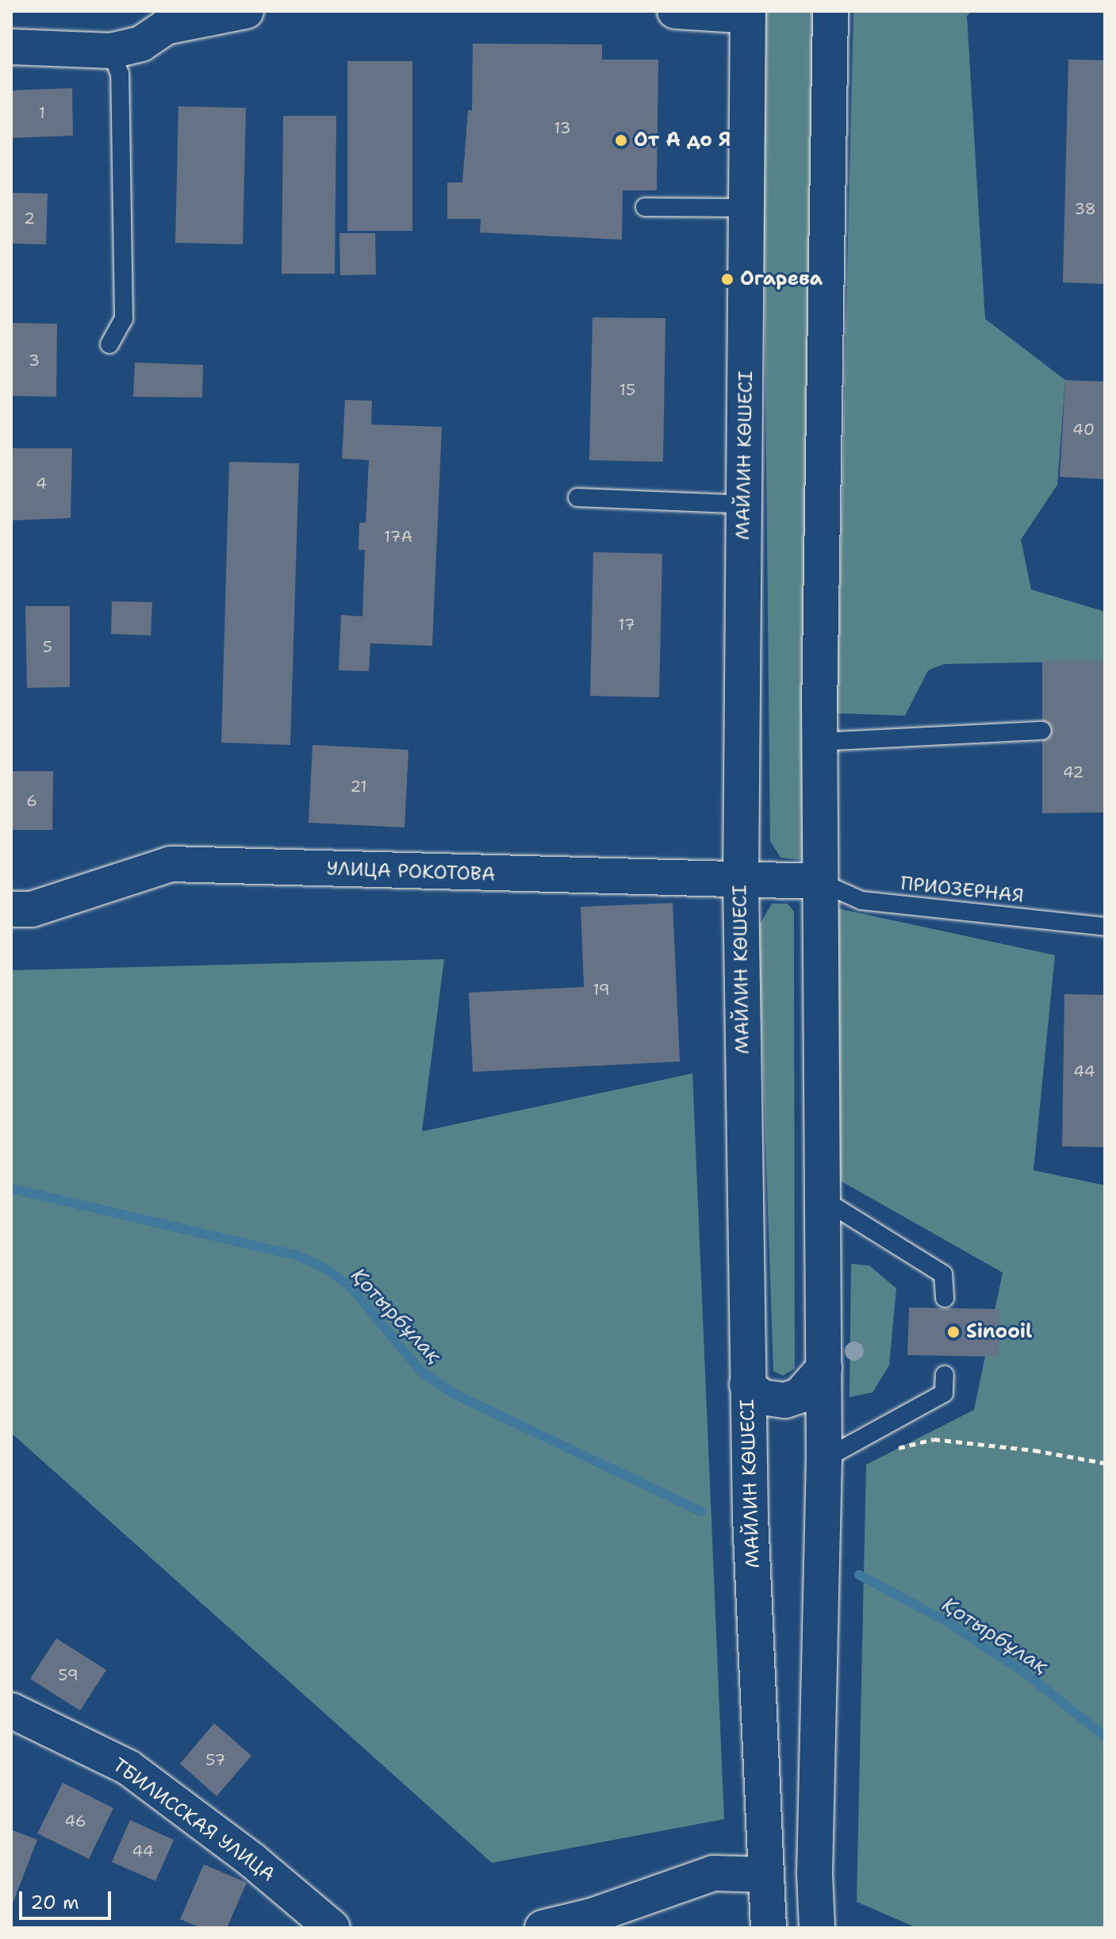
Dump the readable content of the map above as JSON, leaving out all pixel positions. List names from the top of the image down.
{
  "streets": {
    "main road": ["МАЙЛИН КӨШЕСІ", "УЛИЦА РОКОТОВА", "ТБИЛИССКАЯ УЛИЦА"],
    "lane": ["ПРИОЗЕРНАЯ"]
  },
  "crossings": [
    ["МАЙЛИН КӨШЕСІ", "УЛИЦА РОКОТОВА"],
    ["УЛИЦА РОКОТОВА", "ПРИОЗЕРНАЯ"]
  ],
  "water": ["Қотырбұлақ"],
  "places": ["От А до Я", "Огарева", "Sinooil"],
  "house_numbers": [
    "1",
    "13",
    "38",
    "2",
    "3",
    "15",
    "40",
    "4",
    "17А",
    "17",
    "5",
    "42",
    "21",
    "6",
    "19",
    "44",
    "59",
    "57",
    "46",
    "44"
  ],
  "scale_bar": "20 m"
}
